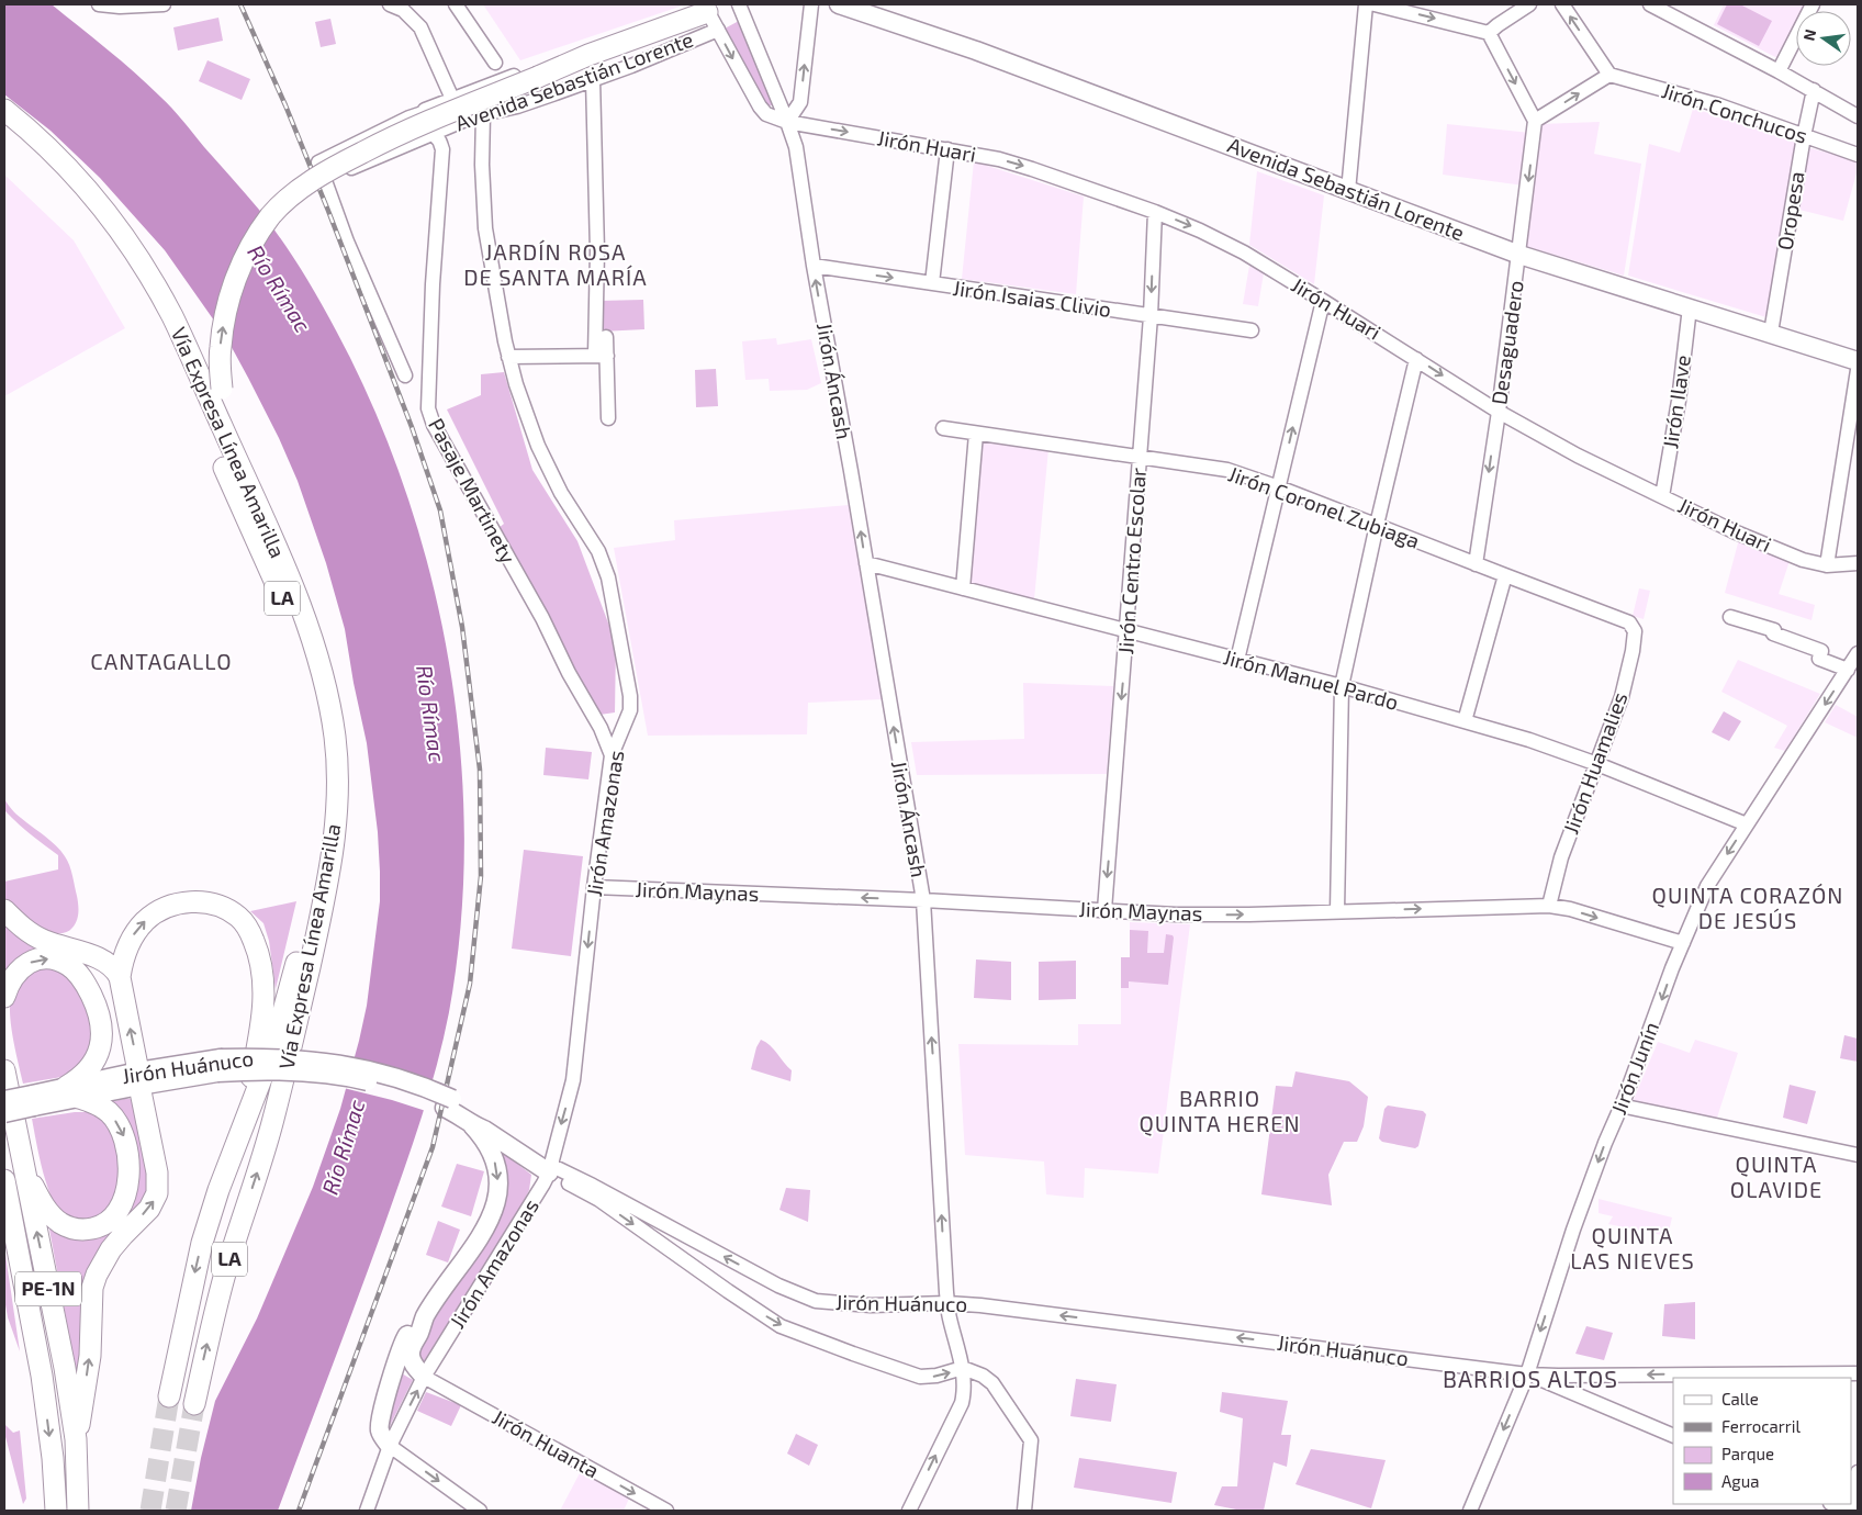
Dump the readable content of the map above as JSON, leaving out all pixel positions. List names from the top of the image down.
{
  "streets": {
    "highway": ["Vía Expresa Línea Amarilla", "LA", "PE-1N"],
    "main road": ["Avenida Sebastián Lorente", "Jirón Huánuco"],
    "street": [
      "Jirón Conchucos",
      "Jirón Huari",
      "Oropesa",
      "Jirón Isaias Clivio",
      "Desaguadero",
      "Jirón Áncash",
      "Jirón Ilave",
      "Pasaje Martinety",
      "Jirón Coronel Zubiaga",
      "Jirón Centro Escolar",
      "Jirón Manuel Pardo",
      "Jirón Huamalies",
      "Jirón Amazonas",
      "Jirón Maynas",
      "Jirón Junín",
      "Jirón Huanta"
    ]
  },
  "crossings": [
    ["Avenida Sebastián Lorente", "Oropesa"],
    ["Avenida Sebastián Lorente", "Desaguadero"],
    ["Avenida Sebastián Lorente", "Jirón Ilave"],
    ["Avenida Sebastián Lorente", "Pasaje Martinety"],
    ["Avenida Sebastián Lorente", "Jirón Amazonas"],
    ["Jirón Conchucos", "Oropesa"],
    ["Jirón Huari", "Desaguadero"],
    ["Jirón Huari", "Jirón Áncash"],
    ["Jirón Huari", "Jirón Ilave"],
    ["Jirón Huari", "Jirón Centro Escolar"],
    ["Jirón Isaias Clivio", "Jirón Áncash"],
    ["Jirón Isaias Clivio", "Jirón Centro Escolar"],
    ["Desaguadero", "Jirón Coronel Zubiaga"],
    ["Jirón Áncash", "Jirón Manuel Pardo"],
    ["Jirón Áncash", "Jirón Maynas"],
    ["Jirón Áncash", "Jirón Huánuco"],
    ["Pasaje Martinety", "Jirón Amazonas"],
    ["Jirón Coronel Zubiaga", "Jirón Centro Escolar"],
    ["Jirón Coronel Zubiaga", "Jirón Huamalies"],
    ["Jirón Centro Escolar", "Jirón Manuel Pardo"],
    ["Jirón Centro Escolar", "Jirón Maynas"],
    ["Jirón Manuel Pardo", "Jirón Huamalies"],
    ["Jirón Manuel Pardo", "Jirón Junín"],
    ["Jirón Huamalies", "Jirón Maynas"],
    ["Jirón Amazonas", "Jirón Maynas"],
    ["Jirón Amazonas", "Jirón Huánuco"],
    ["Jirón Amazonas", "Jirón Huanta"],
    ["Jirón Maynas", "Jirón Junín"],
    ["Jirón Huánuco", "Jirón Junín"]
  ],
  "one_way": [
    "Jirón Huari",
    "Jirón Áncash",
    "Jirón Centro Escolar",
    "Jirón Junín"
  ],
  "districts": [
    "JARDÍN ROSA DE SANTA MARÍA",
    "CANTAGALLO",
    "QUINTA CORAZÓN DE JESÚS",
    "BARRIO QUINTA HEREN",
    "QUINTA OLAVIDE",
    "QUINTA LAS NIEVES",
    "BARRIOS ALTOS"
  ],
  "water": ["Río Rímac"],
  "legend": [
    "Calle",
    "Ferrocarril",
    "Parque",
    "Agua"
  ],
  "north": "left"
}
